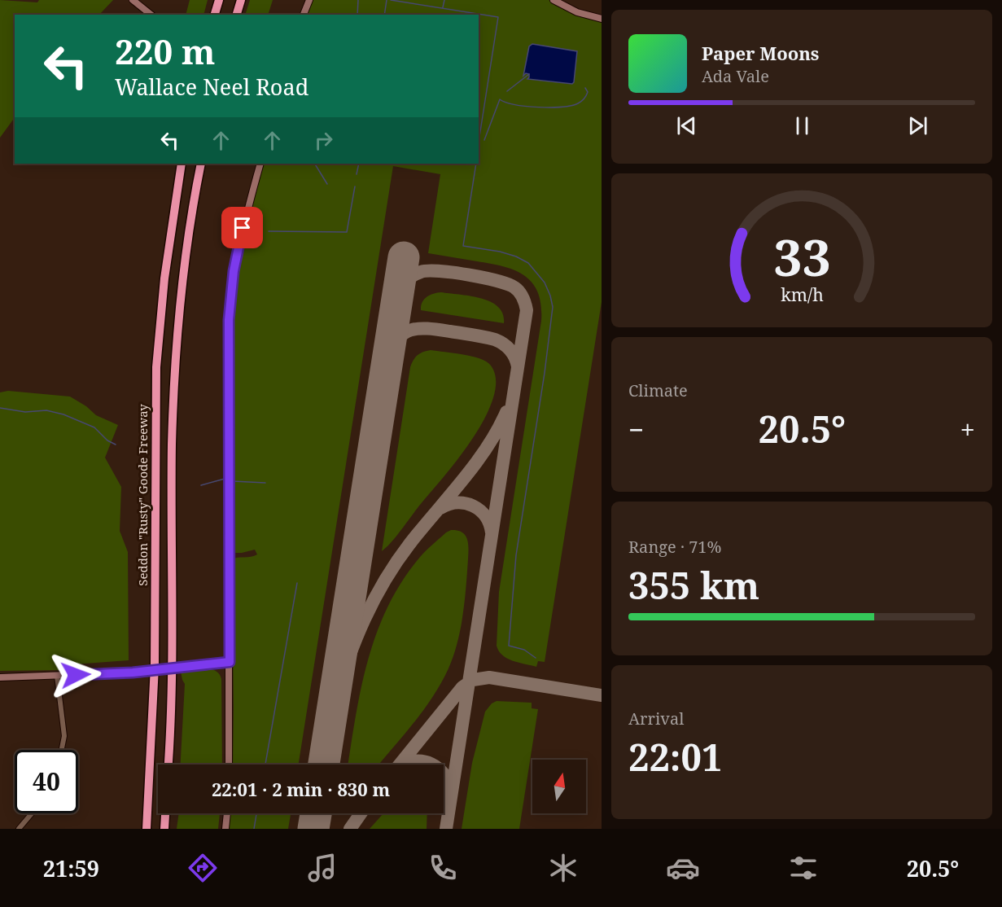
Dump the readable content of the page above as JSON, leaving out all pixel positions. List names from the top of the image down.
{
  "streets": {
    "highway": ["Seddon \"Rusty\" Goode Freeway"]
  },
  "north": "top",
  "page": {
    "turn": ["220 m", "Wallace Neel Road"],
    "song": ["Paper Moons", "Ada Vale"],
    "tile": [
      "Climate",
      ["Range · 71%", "355 km"],
      ["Arrival", "22:01"]
    ],
    "heat": ["−", "20.5°", "+"],
    "limit": "40",
    "trip": "22:01 · 2 min · 830 m",
    "tabs": ["21:59", "20.5°"],
    "gauge": ["33", "km/h"]
  }
}
